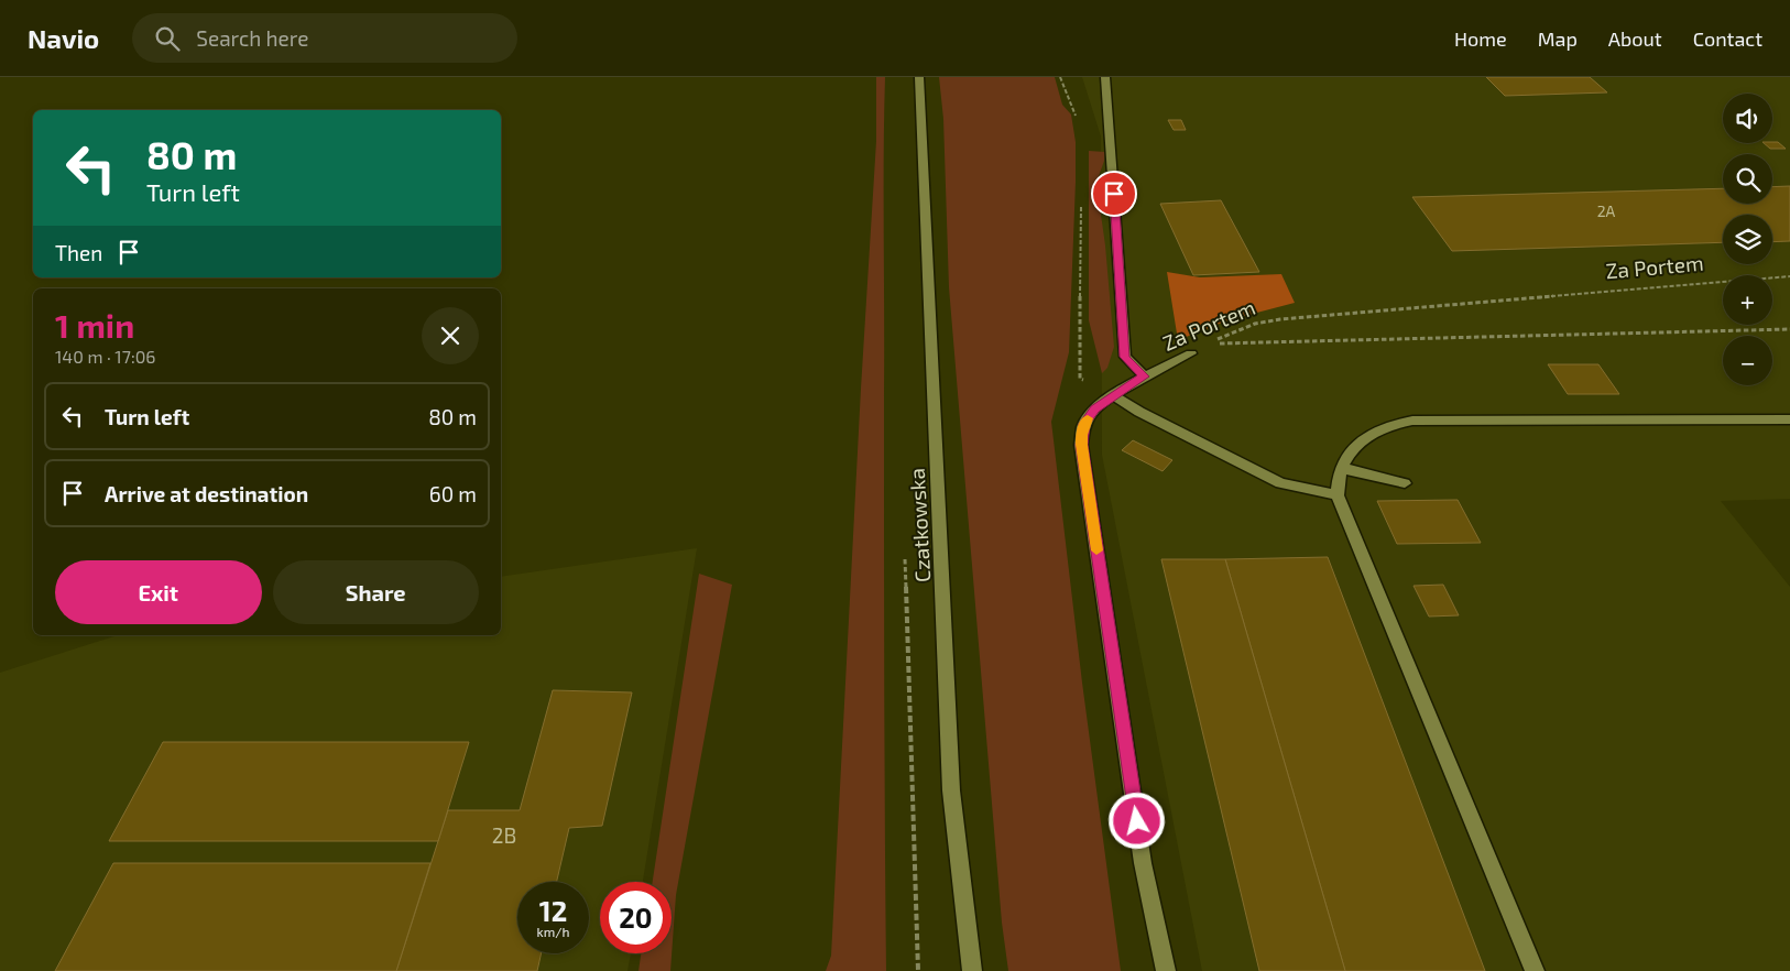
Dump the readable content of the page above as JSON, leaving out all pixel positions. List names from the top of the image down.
{
  "streets": {
    "street": ["Za Portem", "Czatkowska"]
  },
  "house_numbers": ["2A", "2B"],
  "page": {
    "header": "Navio",
    "search": "Search here",
    "nav": [
      "Home",
      "Map",
      "About",
      "Contact"
    ],
    "map_buttons": ["+", "−"],
    "turn": ["80 m", "Turn left"],
    "then": "Then",
    "heading": ["1 min", "140 m · 17:06"],
    "list": [
      {
        "name": "Turn left",
        "value": "80 m"
      },
      {
        "name": "Arrive at destination",
        "value": "60 m"
      }
    ],
    "buttons": ["Exit", "Share"],
    "speed": "12 km/h",
    "limit": "20"
  }
}
